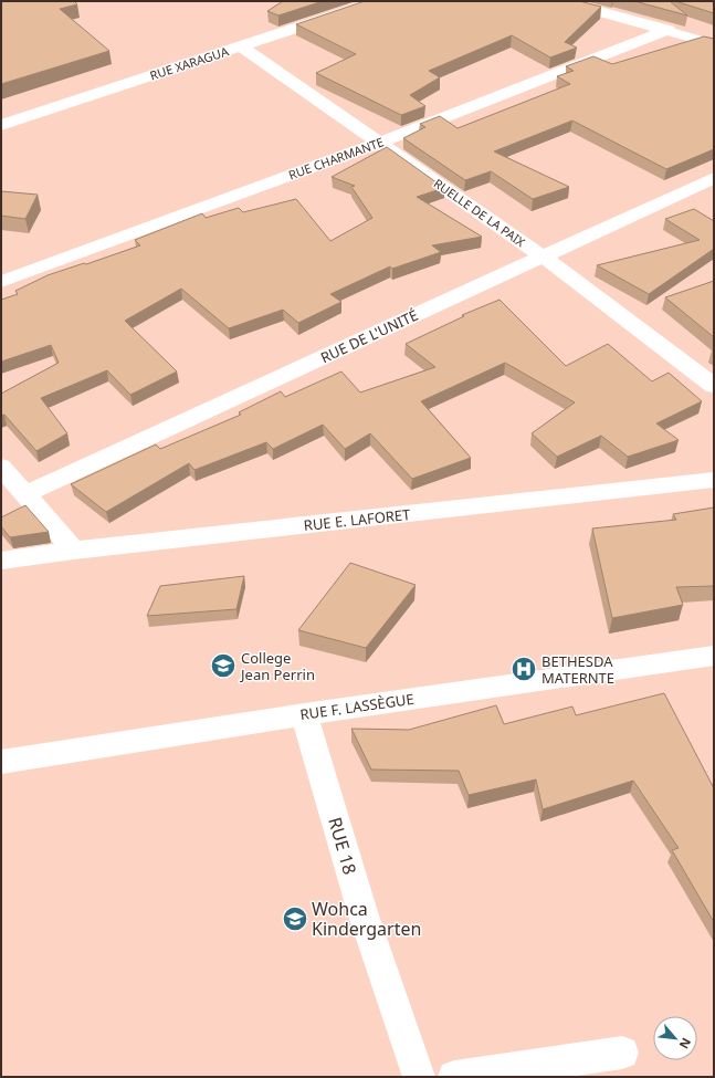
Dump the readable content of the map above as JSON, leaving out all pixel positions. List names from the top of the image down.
{
  "streets": {
    "street": [
      "RUE XARAGUA",
      "RUE CHARMANTE",
      "RUELLE DE LA PAIX",
      "RUE DE L'UNITÉ",
      "RUE E. LAFORET",
      "RUE F. LASSÈGUE",
      "RUE 18"
    ]
  },
  "crossings": [
    ["RUE XARAGUA", "RUELLE DE LA PAIX"],
    ["RUE CHARMANTE", "RUELLE DE LA PAIX"],
    ["RUELLE DE LA PAIX", "RUE DE L'UNITÉ"],
    ["RUE F. LASSÈGUE", "RUE 18"]
  ],
  "places": {
    "school or university": ["College Jean Perrin", "Wohca Kindergarten"],
    "hospital": ["BETHESDA MATERNTE"]
  },
  "north": "bottom right"
}
